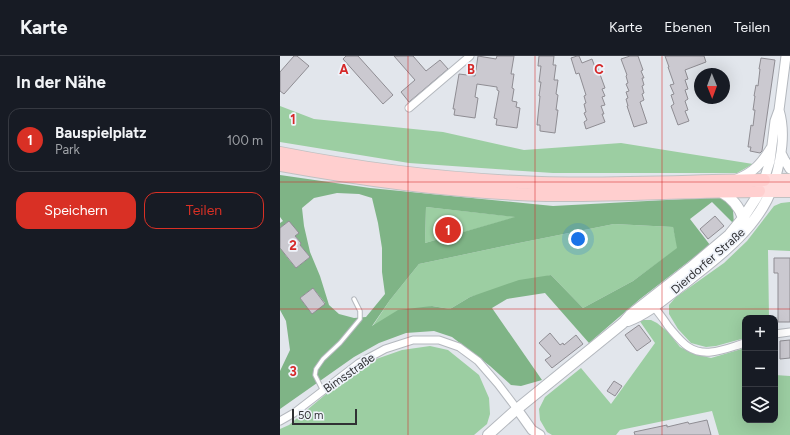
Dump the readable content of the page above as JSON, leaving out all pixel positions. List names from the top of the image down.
{
  "streets": {
    "main road": ["Dierdorfer Straße"],
    "street": ["Bimsstraße"]
  },
  "crossings": [
    ["Dierdorfer Straße", "Bimsstraße"]
  ],
  "scale_bar": "50 m",
  "north": "bottom",
  "page": {
    "header": "Karte",
    "nav": ["Karte", "Ebenen", "Teilen"],
    "heading": "In der Nähe",
    "list": [
      {
        "mark": "1",
        "name": "Bauspielplatz",
        "note": "Park",
        "value": "100 m"
      }
    ],
    "buttons": ["Speichern", "Teilen"],
    "pins": "1",
    "map_buttons": ["+", "−"],
    "scale": "50 m"
  },
  "grid": {
    "columns": ["A", "B", "C"],
    "rows": ["1", "2", "3"]
  }
}
